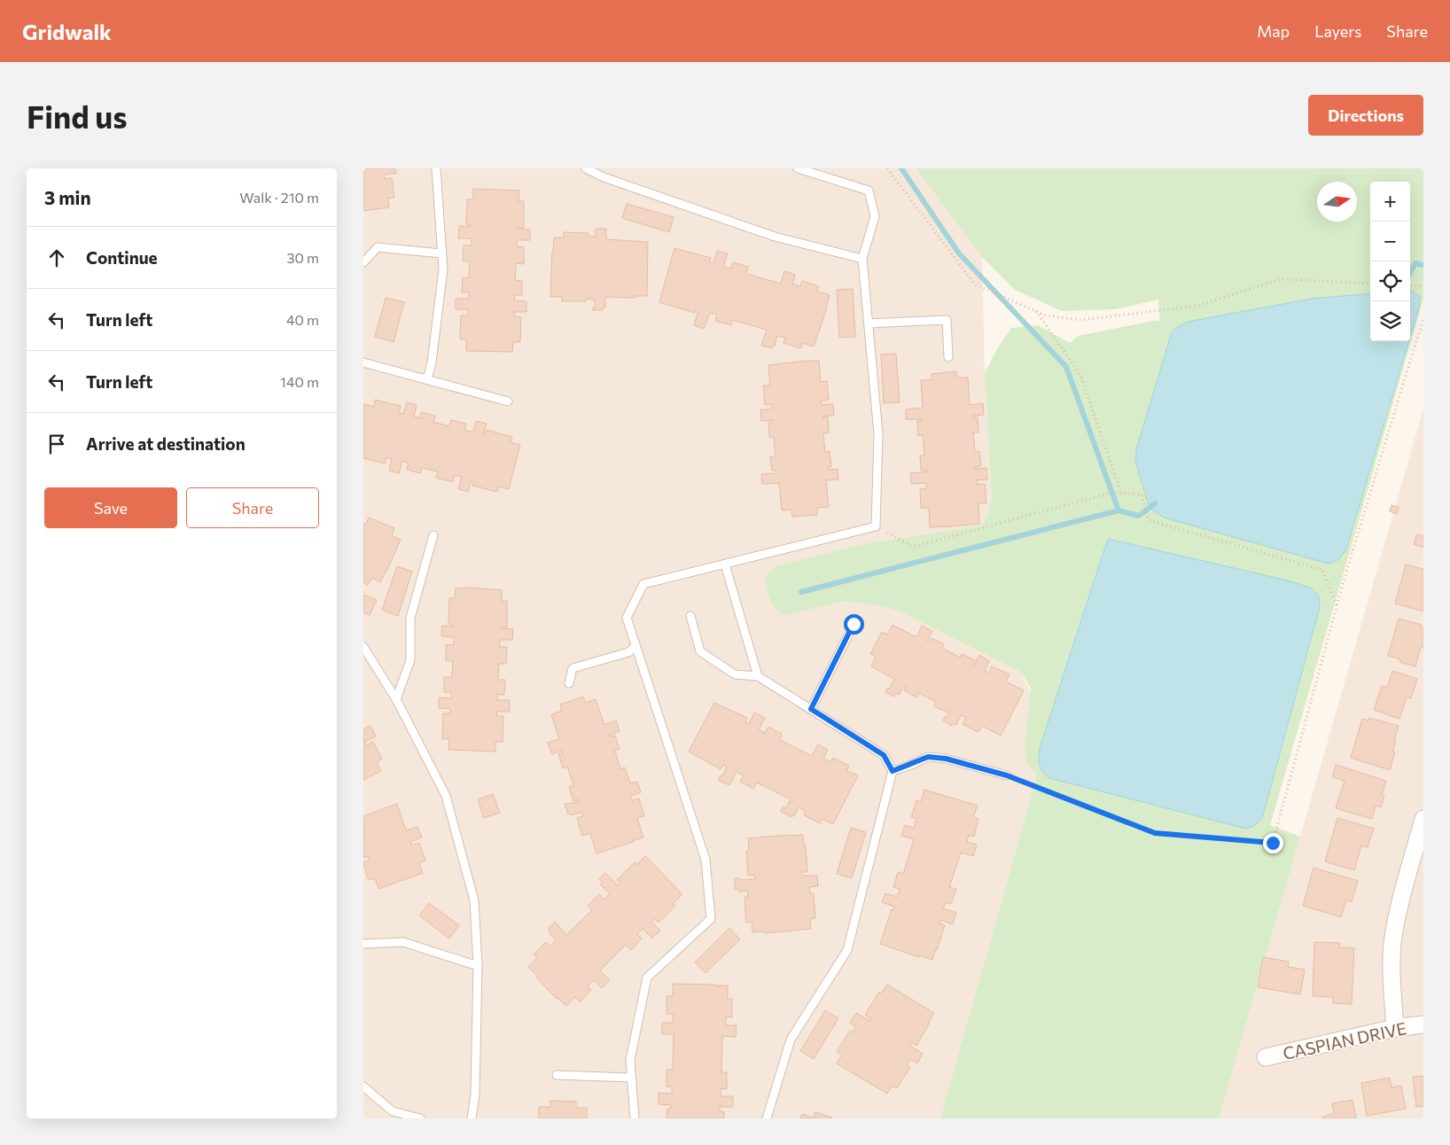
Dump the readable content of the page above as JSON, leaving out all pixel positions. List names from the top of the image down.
{
  "streets": {
    "street": ["CASPIAN DRIVE"]
  },
  "north": "right",
  "page": {
    "header": "Gridwalk",
    "nav": ["Map", "Layers", "Share"],
    "buttons": [
      "Directions",
      ["Save", "Share"]
    ],
    "title": "Find us",
    "heading": ["3 min", "Walk · 210 m"],
    "map_buttons": ["+", "−"],
    "list": [
      ["Continue", "30 m"],
      ["Turn left", "40 m"],
      ["Turn left", "140 m"],
      "Arrive at destination"
    ]
  }
}
